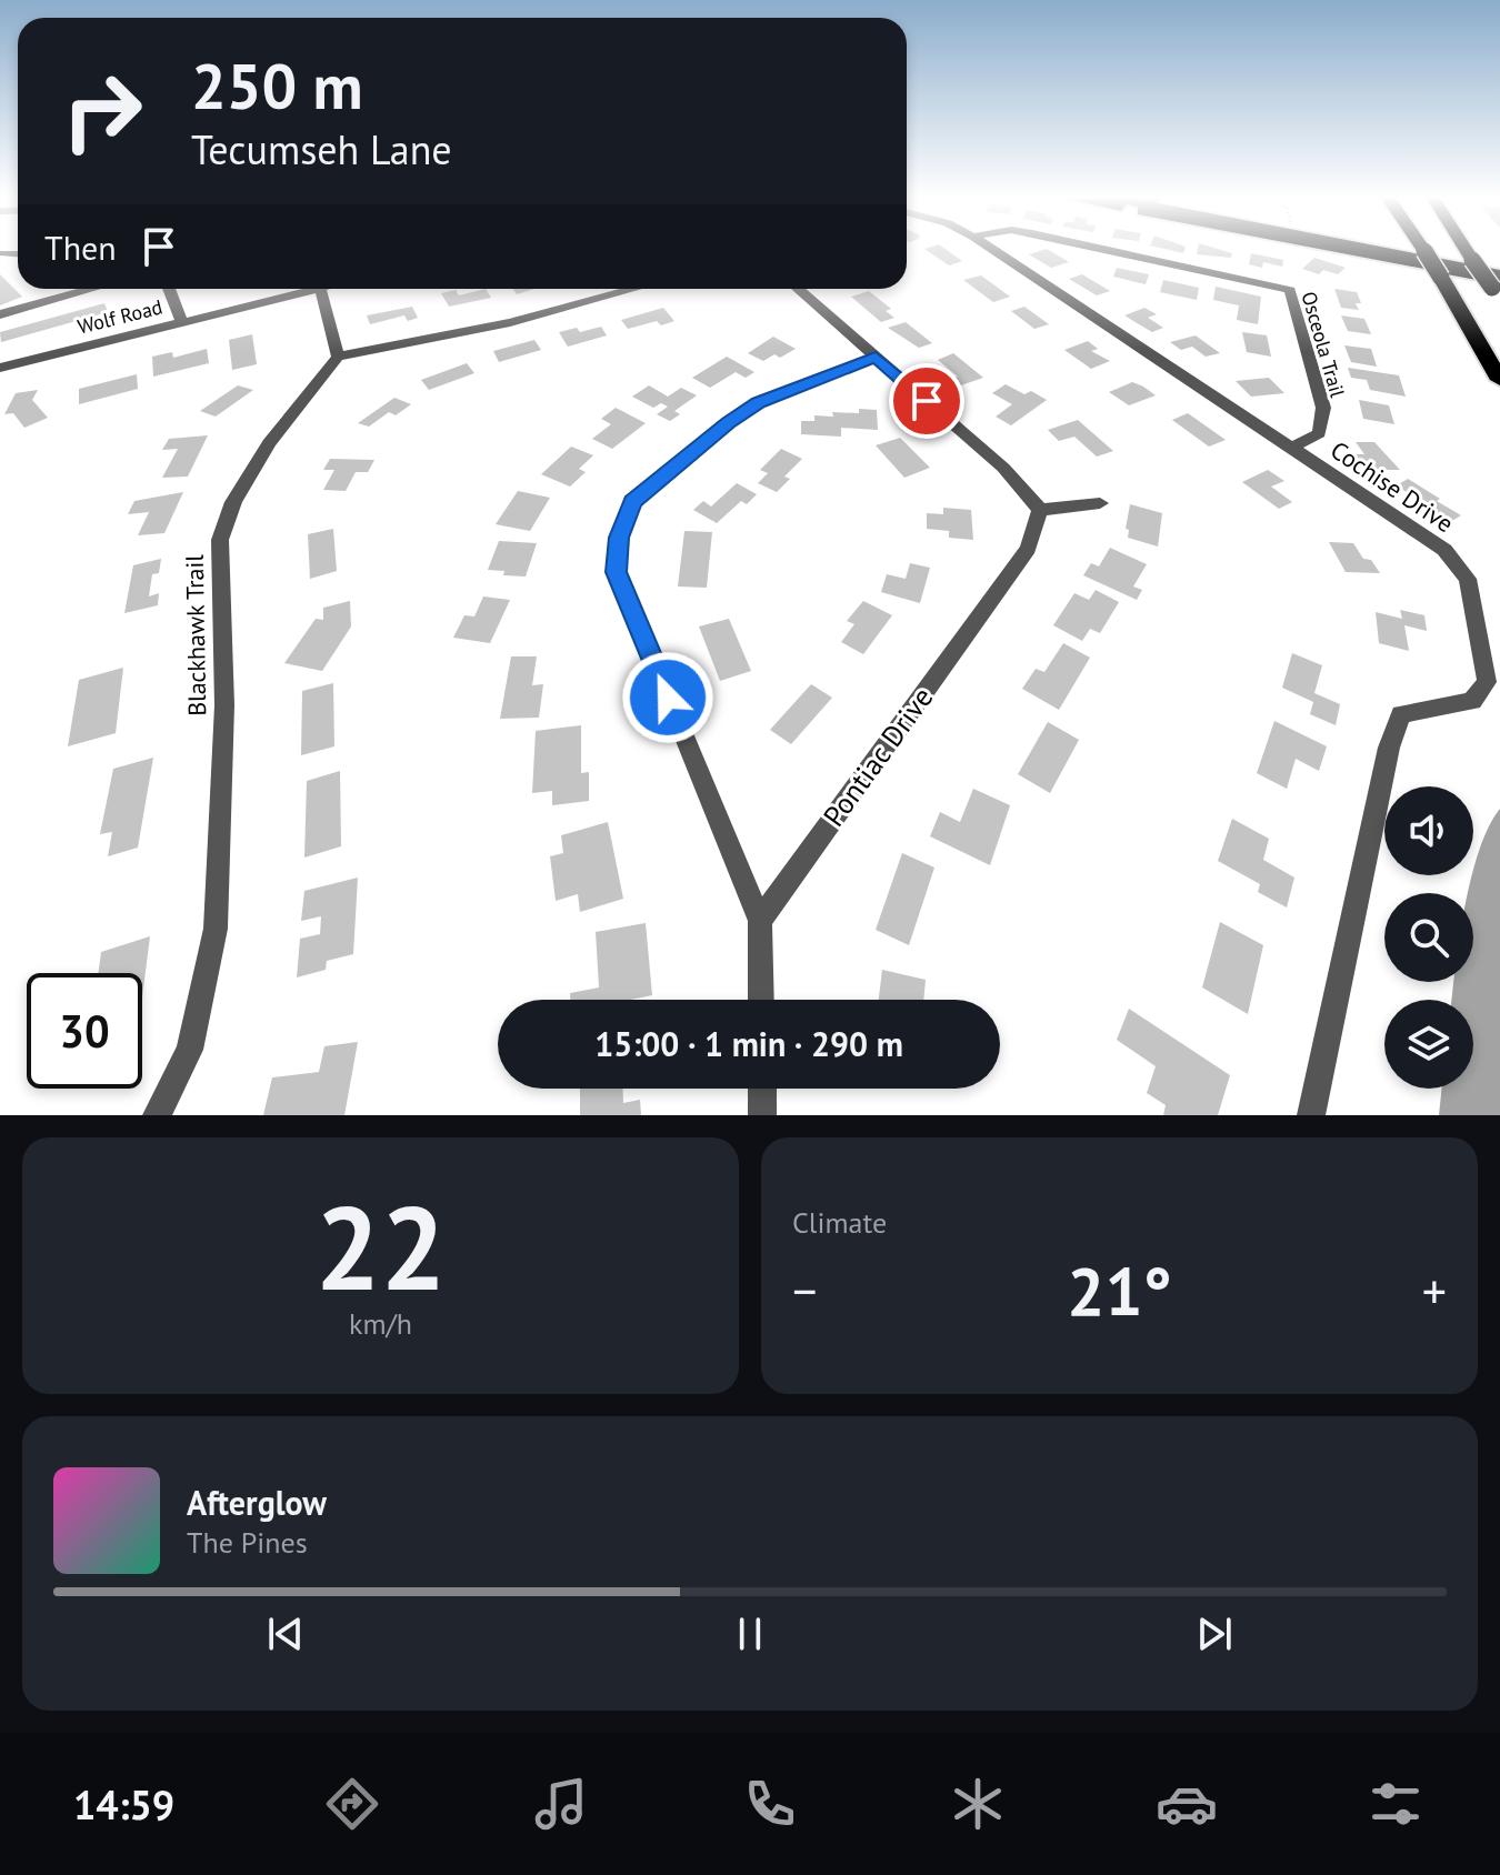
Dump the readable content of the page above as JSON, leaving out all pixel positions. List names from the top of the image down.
{
  "streets": {
    "street": [
      "Wolf Road",
      "Osceola Trail",
      "Cochise Drive",
      "Blackhawk Trail",
      "Pontiac Drive"
    ]
  },
  "crossings": [
    ["Osceola Trail", "Cochise Drive"]
  ],
  "page": {
    "turn": ["250 m", "Tecumseh Lane"],
    "then": "Then",
    "limit": "30",
    "trip": "15:00 · 1 min · 290 m",
    "tile": [
      ["22", "km/h"],
      "Climate"
    ],
    "heat": ["−", "21°", "+"],
    "song": ["Afterglow", "The Pines"],
    "tabs": "14:59"
  }
}
